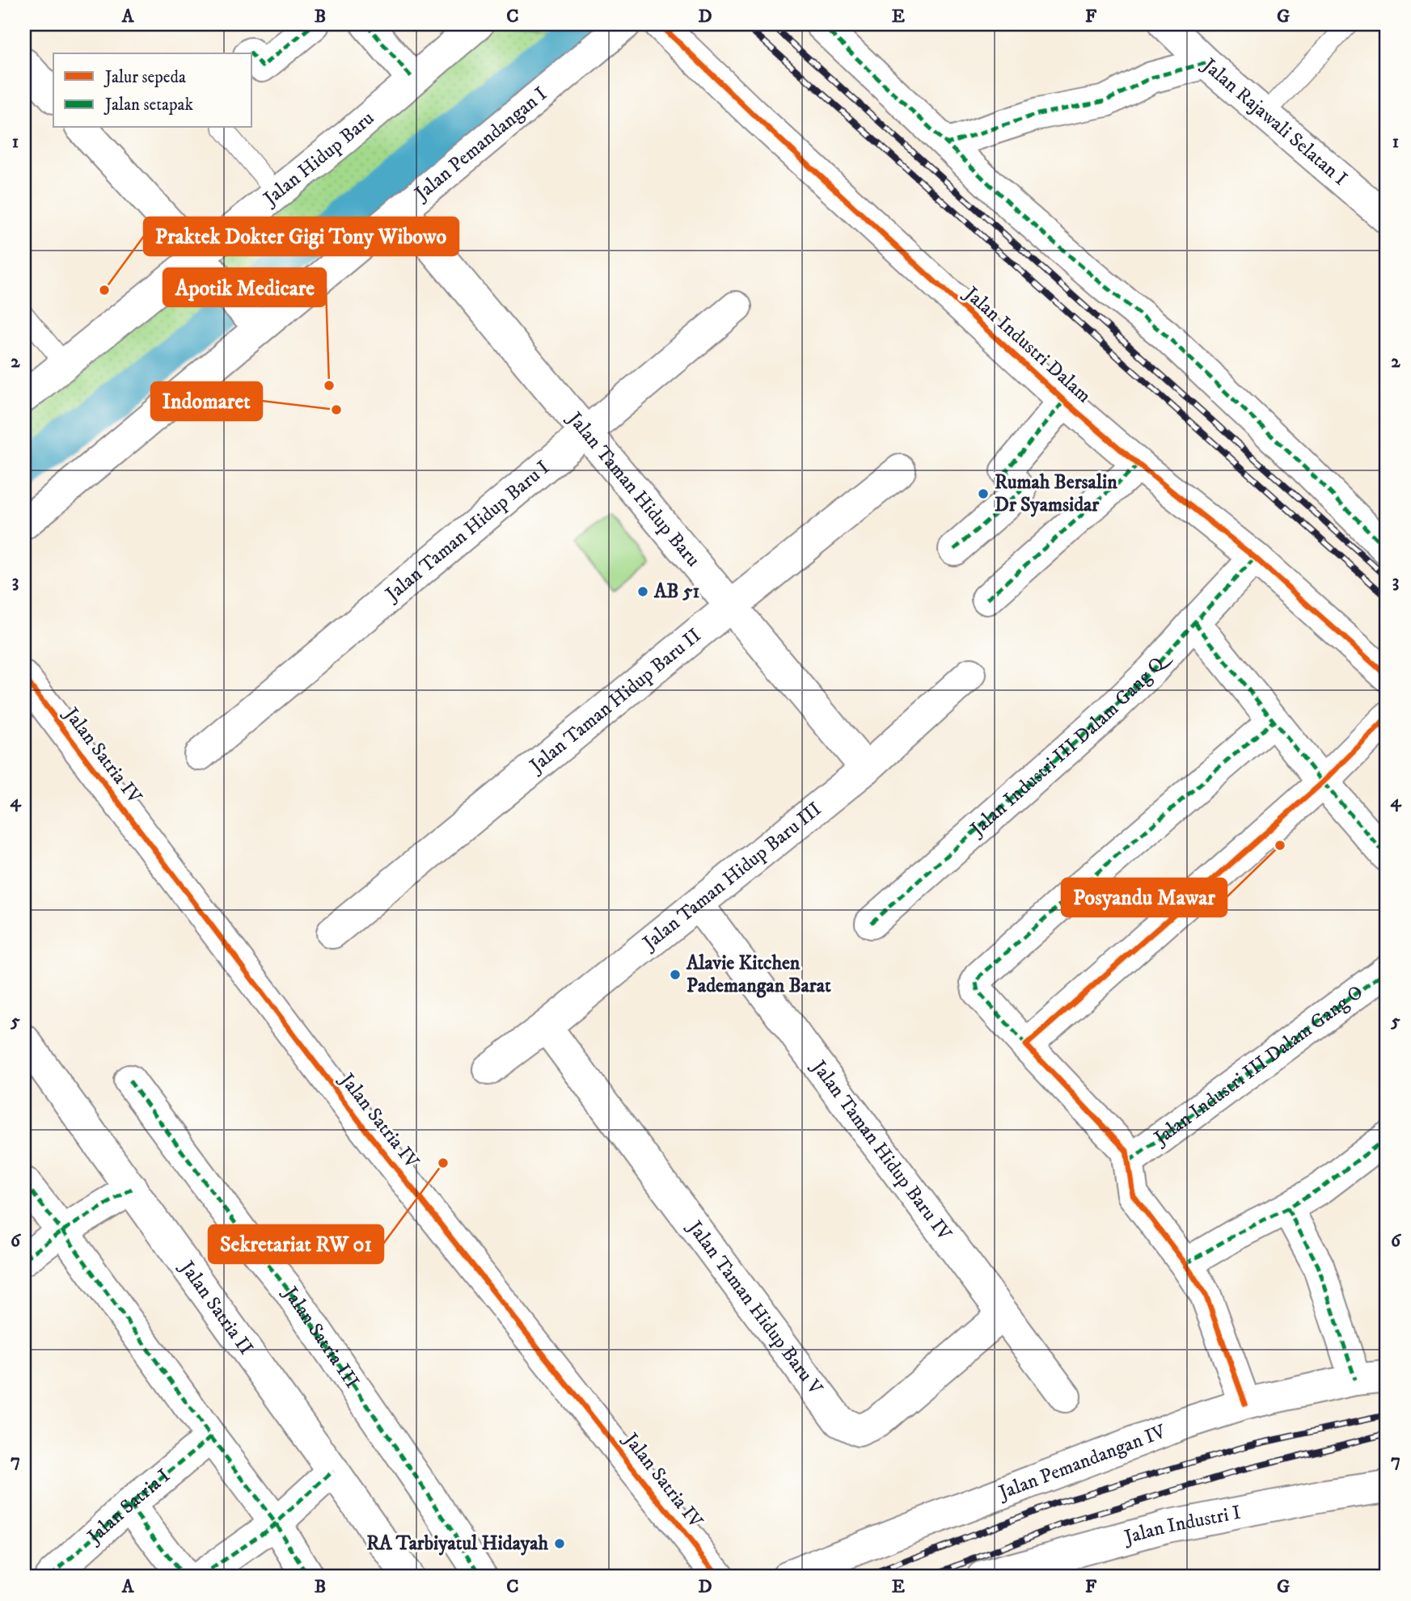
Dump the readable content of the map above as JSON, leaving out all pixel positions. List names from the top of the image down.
{
  "streets": {
    "street": [
      "Jalan Rajawali Selatan I",
      "Jalan Pemandangan I",
      "Jalan Hidup Baru",
      "Jalan Industri Dalam",
      "Jalan Taman Hidup Baru",
      "Jalan Taman Hidup Baru I",
      "Jalan Taman Hidup Baru II",
      "Jalan Industri III Dalam Gang Q",
      "Jalan Satria IV",
      "Jalan Taman Hidup Baru III",
      "Jalan Industri III Dalam Gang O",
      "Jalan Taman Hidup Baru IV",
      "Jalan Satria II",
      "Jalan Taman Hidup Baru V",
      "Jalan Satria III",
      "Jalan Pemandangan IV",
      "Jalan Satria I",
      "Jalan Industri I"
    ]
  },
  "crossings": [
    ["Jalan Pemandangan I", "Jalan Taman Hidup Baru"],
    ["Jalan Industri Dalam", "Jalan Industri III Dalam Gang Q"],
    ["Jalan Taman Hidup Baru", "Jalan Taman Hidup Baru I"],
    ["Jalan Taman Hidup Baru", "Jalan Taman Hidup Baru II"],
    ["Jalan Taman Hidup Baru", "Jalan Taman Hidup Baru III"],
    ["Jalan Taman Hidup Baru III", "Jalan Taman Hidup Baru IV"],
    ["Jalan Taman Hidup Baru III", "Jalan Taman Hidup Baru V"],
    ["Jalan Taman Hidup Baru IV", "Jalan Taman Hidup Baru V"]
  ],
  "places": [
    "Praktek Dokter Gigi Tony Wibowo",
    "Apotik Medicare",
    "Indomaret",
    "Rumah Bersalin Dr Syamsidar",
    "AB 51",
    "Posyandu Mawar",
    "Alavie Kitchen Pademangan Barat",
    "Sekretariat RW 01",
    "RA Tarbiyatul Hidayah"
  ],
  "legend": ["Jalur sepeda", "Jalan setapak"],
  "grid": {
    "columns": [
      "A",
      "B",
      "C",
      "D",
      "E",
      "F",
      "G"
    ],
    "rows": [
      "1",
      "2",
      "3",
      "4",
      "5",
      "6",
      "7"
    ]
  }
}
